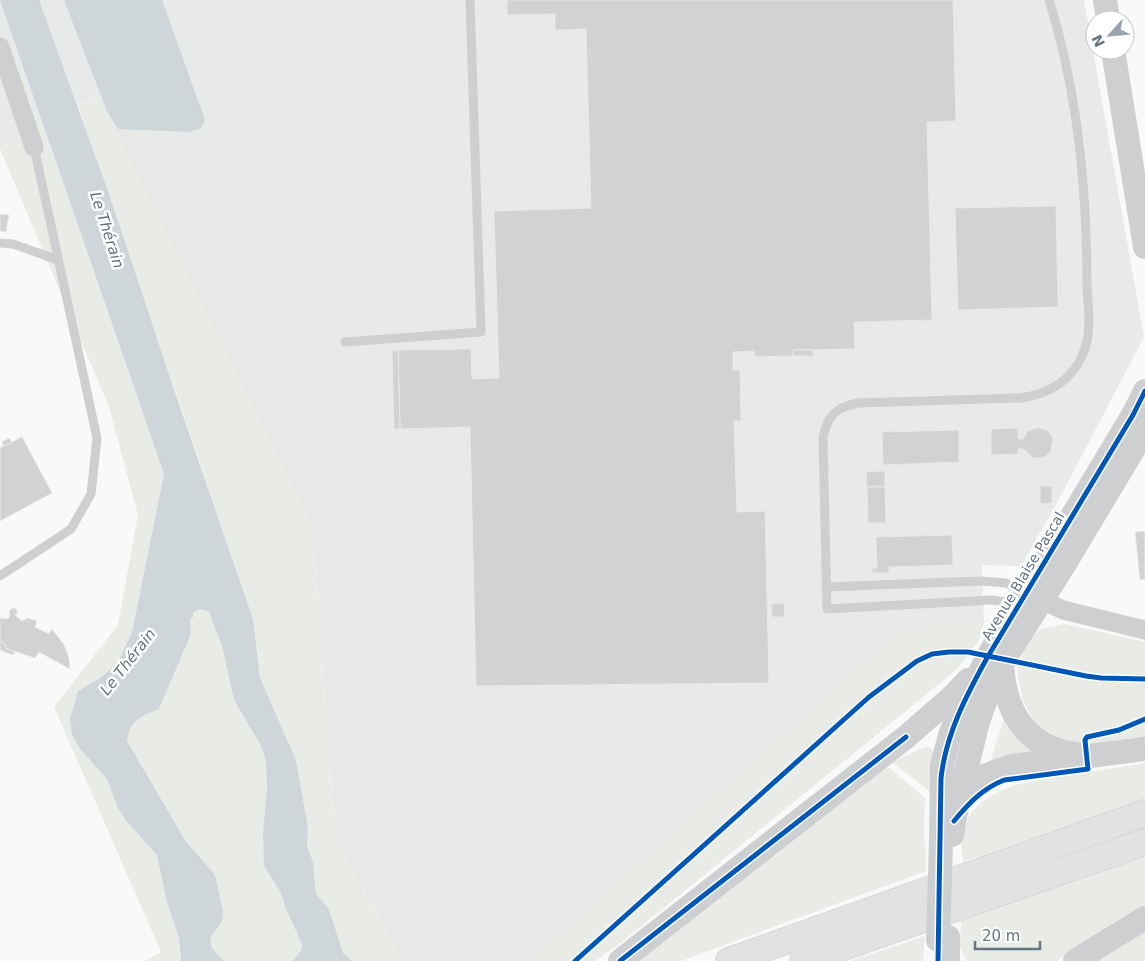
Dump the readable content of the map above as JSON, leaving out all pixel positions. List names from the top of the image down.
{
  "streets": {
    "street": ["Avenue Blaise Pascal"]
  },
  "water": ["Le Thérain"],
  "scale_bar": "20 m",
  "north": "bottom left"
}
